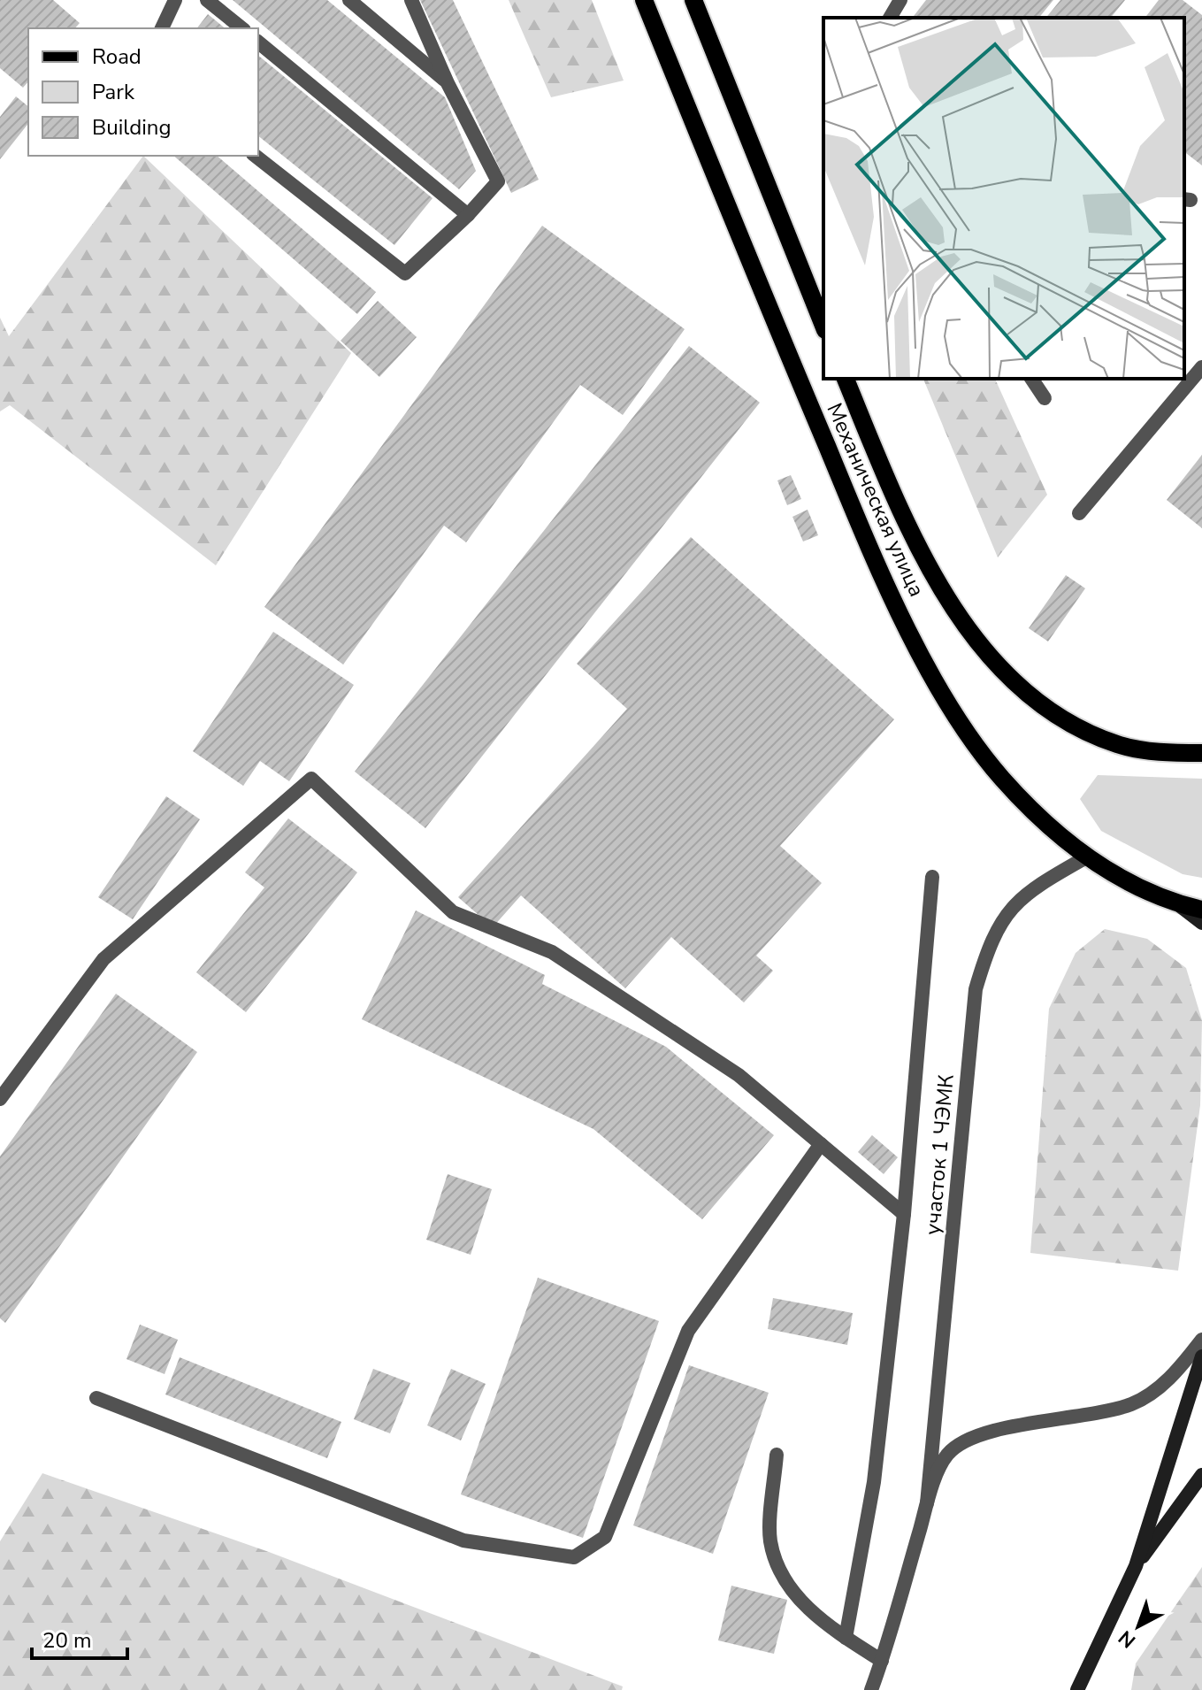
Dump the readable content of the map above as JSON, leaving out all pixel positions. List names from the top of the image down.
{
  "streets": {
    "main road": ["Механическая улица"],
    "street": ["участок 1 ЧЭМК"]
  },
  "crossings": [
    ["Механическая улица", "участок 1 ЧЭМК"]
  ],
  "legend": ["Road", "Park", "Building"],
  "scale_bar": "20 m",
  "north": "bottom left"
}
